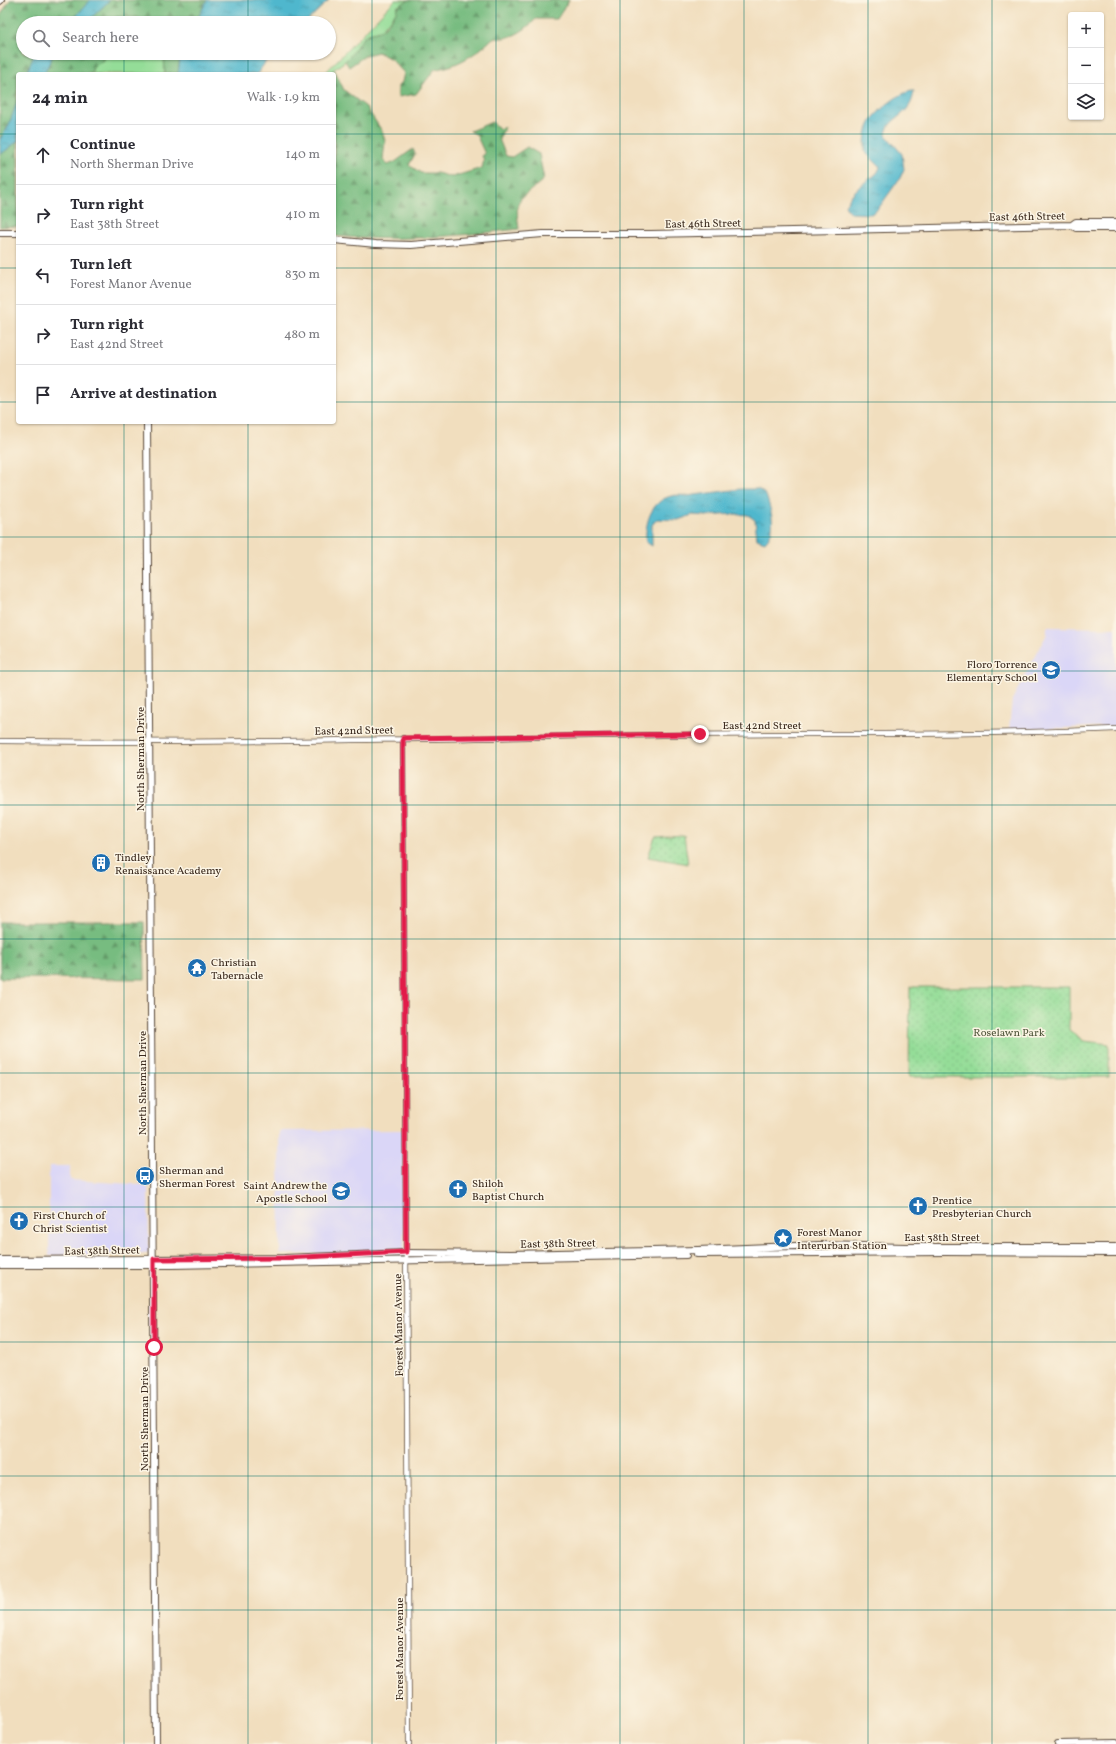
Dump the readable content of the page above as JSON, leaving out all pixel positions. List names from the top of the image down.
{
  "streets": {
    "main road": ["East 46th Street", "North Sherman Drive", "East 38th Street"],
    "street": ["East 42nd Street", "Forest Manor Avenue"]
  },
  "crossings": [
    ["East 42nd Street", "North Sherman Drive"],
    ["East 42nd Street", "Forest Manor Avenue"],
    ["North Sherman Drive", "East 38th Street"],
    ["East 38th Street", "Forest Manor Avenue"]
  ],
  "parks": ["Roselawn Park"],
  "places": {
    "school or university": ["Floro Torrence Elementary School", "Saint Andrew the Apostle School"],
    "building": ["Tindley Renaissance Academy"],
    "temple": ["Christian Tabernacle"],
    "bus stop": ["Sherman and Sherman Forest"],
    "church": ["Shiloh Baptist Church", "Prentice Presbyterian Church", "First Church of Christ Scientist"],
    "place": ["Forest Manor Interurban Station"]
  },
  "page": {
    "map_buttons": ["+", "−"],
    "search": "Search here",
    "heading": ["24 min", "Walk · 1.9 km"],
    "list": [
      ["Continue", "North Sherman Drive", "140 m"],
      ["Turn right", "East 38th Street", "410 m"],
      ["Turn left", "Forest Manor Avenue", "830 m"],
      ["Turn right", "East 42nd Street", "480 m"],
      "Arrive at destination"
    ]
  }
}
